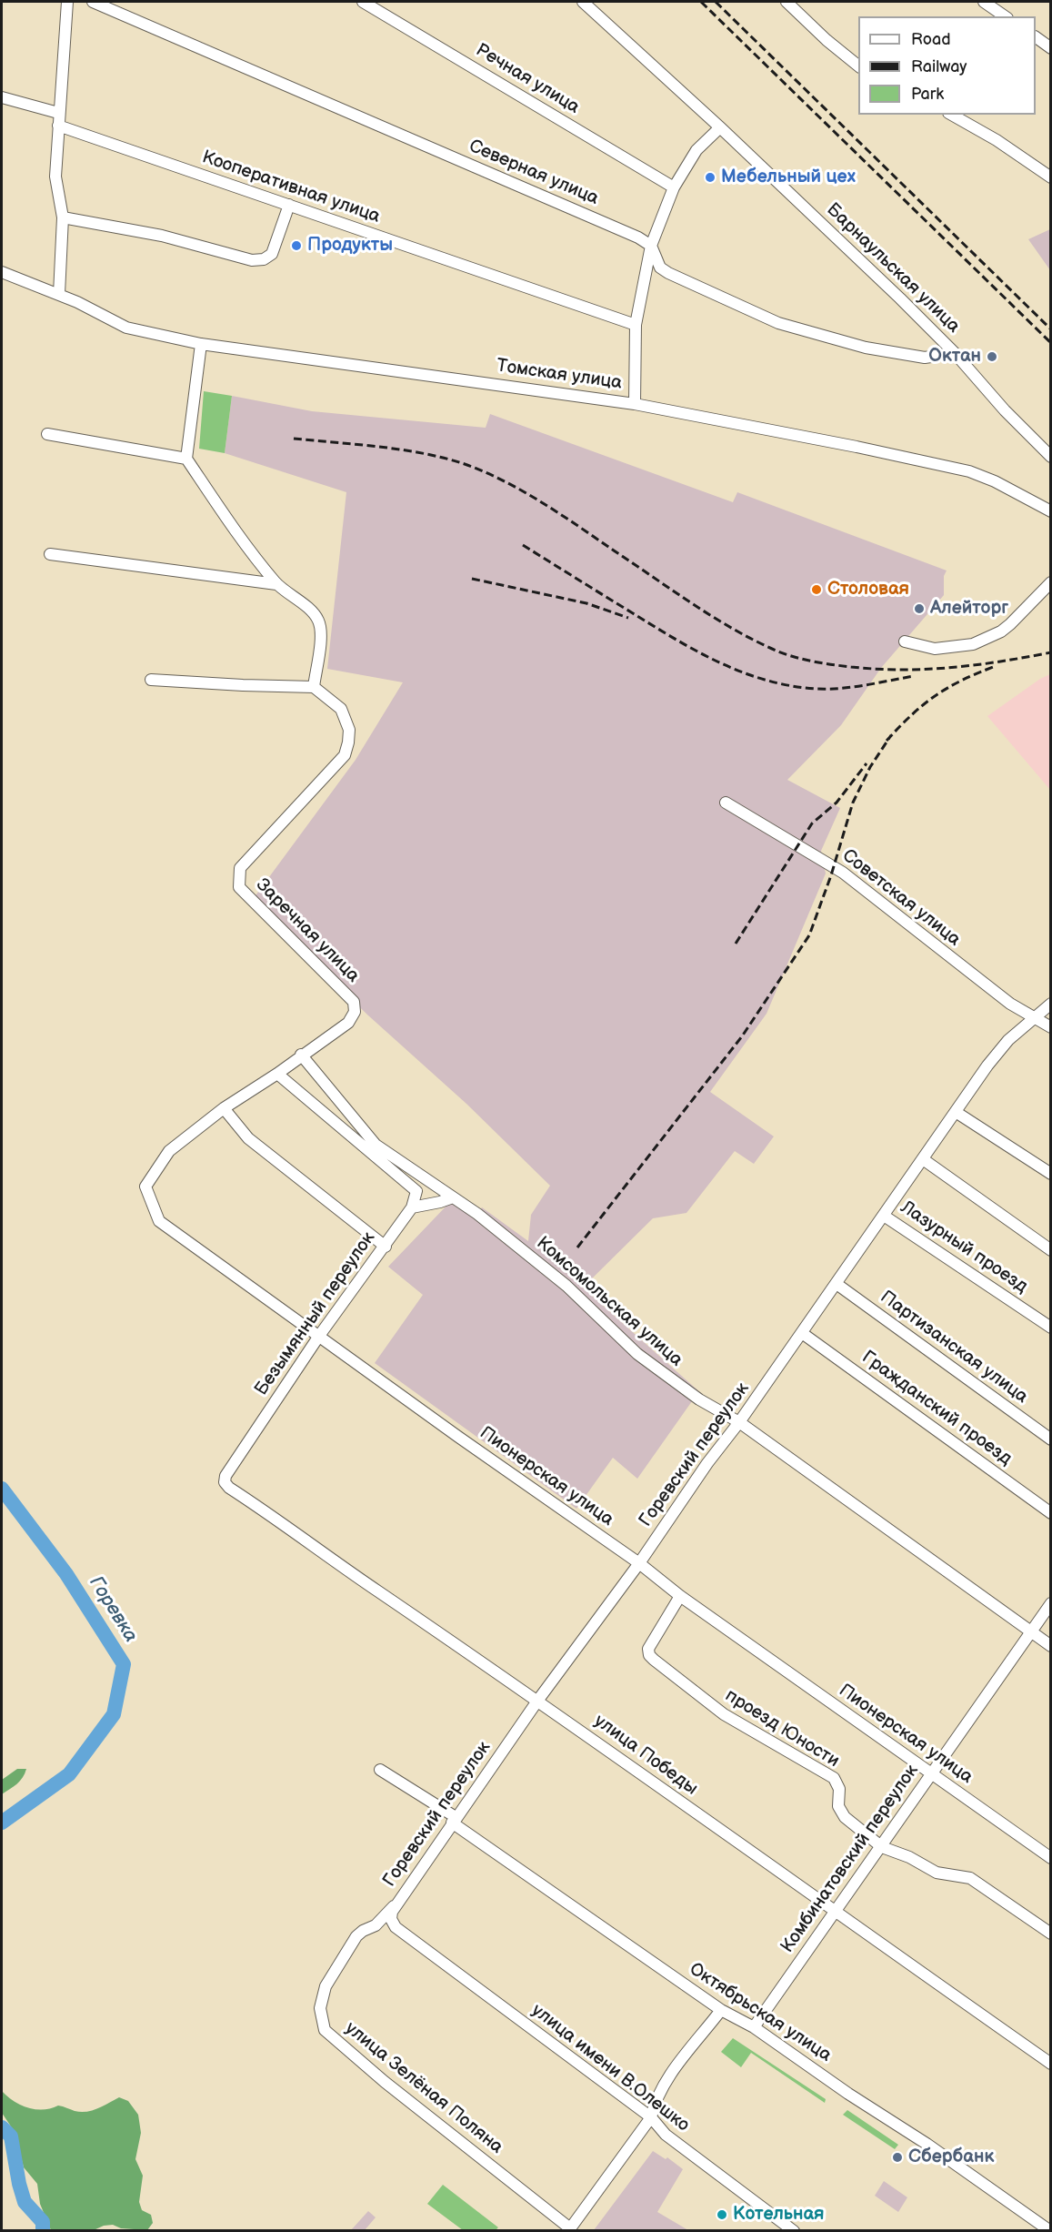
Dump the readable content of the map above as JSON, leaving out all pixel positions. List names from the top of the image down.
{
  "streets": {
    "street": [
      "Речная улица",
      "Северная улица",
      "Кооперативная улица",
      "Барнаульская улица",
      "Томская улица",
      "Советская улица",
      "Заречная улица",
      "Лазурный проезд",
      "Комсомольская улица",
      "Безымянный переулок",
      "Партизанская улица",
      "Гражданский проезд",
      "Горевский переулок",
      "Пионерская улица",
      "проезд Юности",
      "улица Победы",
      "Комбинатовский переулок",
      "Октябрьская улица",
      "улица имени В.Олешко",
      "улица Зелёная Поляна"
    ]
  },
  "crossings": [
    ["Советская улица", "Горевский переулок"],
    ["Заречная улица", "Комсомольская улица"],
    ["Заречная улица", "Пионерская улица"],
    ["Лазурный проезд", "Горевский переулок"],
    ["Комсомольская улица", "Горевский переулок"],
    ["Комсомольская улица", "Комбинатовский переулок"],
    ["Безымянный переулок", "Пионерская улица"],
    ["Безымянный переулок", "улица Победы"],
    ["Партизанская улица", "Горевский переулок"],
    ["Гражданский проезд", "Горевский переулок"],
    ["Горевский переулок", "Пионерская улица"],
    ["Горевский переулок", "улица Победы"],
    ["Горевский переулок", "Октябрьская улица"],
    ["Горевский переулок", "улица имени В.Олешко"],
    ["Горевский переулок", "улица Зелёная Поляна"],
    ["Пионерская улица", "проезд Юности"],
    ["Пионерская улица", "Комбинатовский переулок"],
    ["проезд Юности", "Комбинатовский переулок"],
    ["улица Победы", "Комбинатовский переулок"],
    ["Комбинатовский переулок", "Октябрьская улица"]
  ],
  "water": ["Горевка"],
  "places": [
    "Мебельный цех",
    "Продукты",
    "Октан",
    "Столовая",
    "Алейторг",
    "Сбербанк",
    "Котельная"
  ],
  "legend": ["Road", "Railway", "Park"]
}
